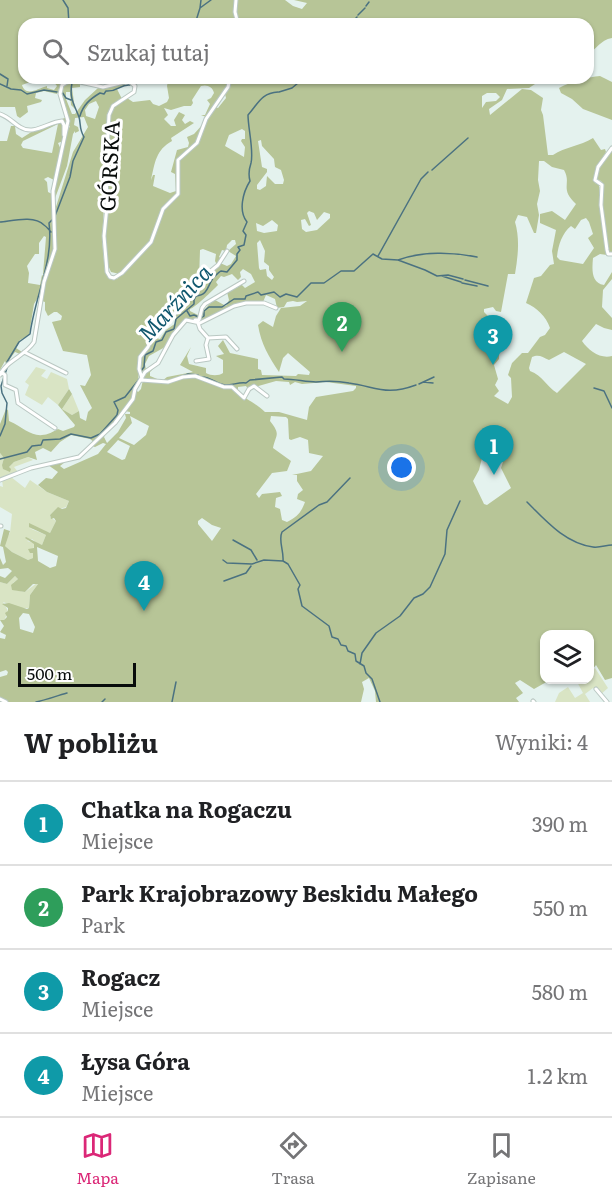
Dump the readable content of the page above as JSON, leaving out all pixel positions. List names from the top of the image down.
{
  "streets": {
    "street": ["GÓRSKA"]
  },
  "water": ["Marźnica"],
  "scale_bar": "500 m",
  "page": {
    "search": "Szukaj tutaj",
    "pins": [
      "2",
      "3",
      "1",
      "4"
    ],
    "scale": "500 m",
    "heading": ["W pobliżu", "Wyniki: 4"],
    "list": [
      {
        "mark": "1",
        "name": "Chatka na Rogaczu",
        "note": "Miejsce",
        "value": "390 m"
      },
      {
        "mark": "2",
        "name": "Park Krajobrazowy Beskidu Małego",
        "note": "Park",
        "value": "550 m"
      },
      {
        "mark": "3",
        "name": "Rogacz",
        "note": "Miejsce",
        "value": "580 m"
      },
      {
        "mark": "4",
        "name": "Łysa Góra",
        "note": "Miejsce",
        "value": "1.2 km"
      }
    ],
    "nav": ["Mapa", "Trasa", "Zapisane"]
  }
}
